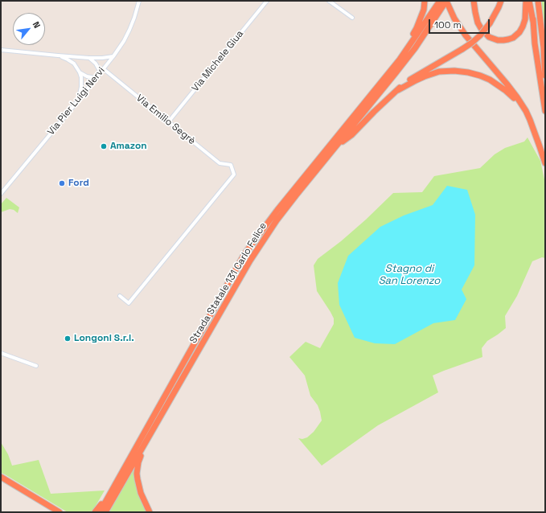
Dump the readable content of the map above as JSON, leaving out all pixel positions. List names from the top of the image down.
{
  "streets": {
    "highway": ["Strada Statale 131 Carlo Felice"],
    "street": ["Via Michele Giua", "Via Pier Luigi Nervi", "Via Emilio Segrè"]
  },
  "crossings": [
    ["Via Michele Giua", "Via Emilio Segrè"],
    ["Via Pier Luigi Nervi", "Via Emilio Segrè"]
  ],
  "water": ["Stagno di San Lorenzo"],
  "places": ["Amazon", "Ford", "Longoni S.r.l."],
  "scale_bar": "100 m",
  "north": "top right"
}
